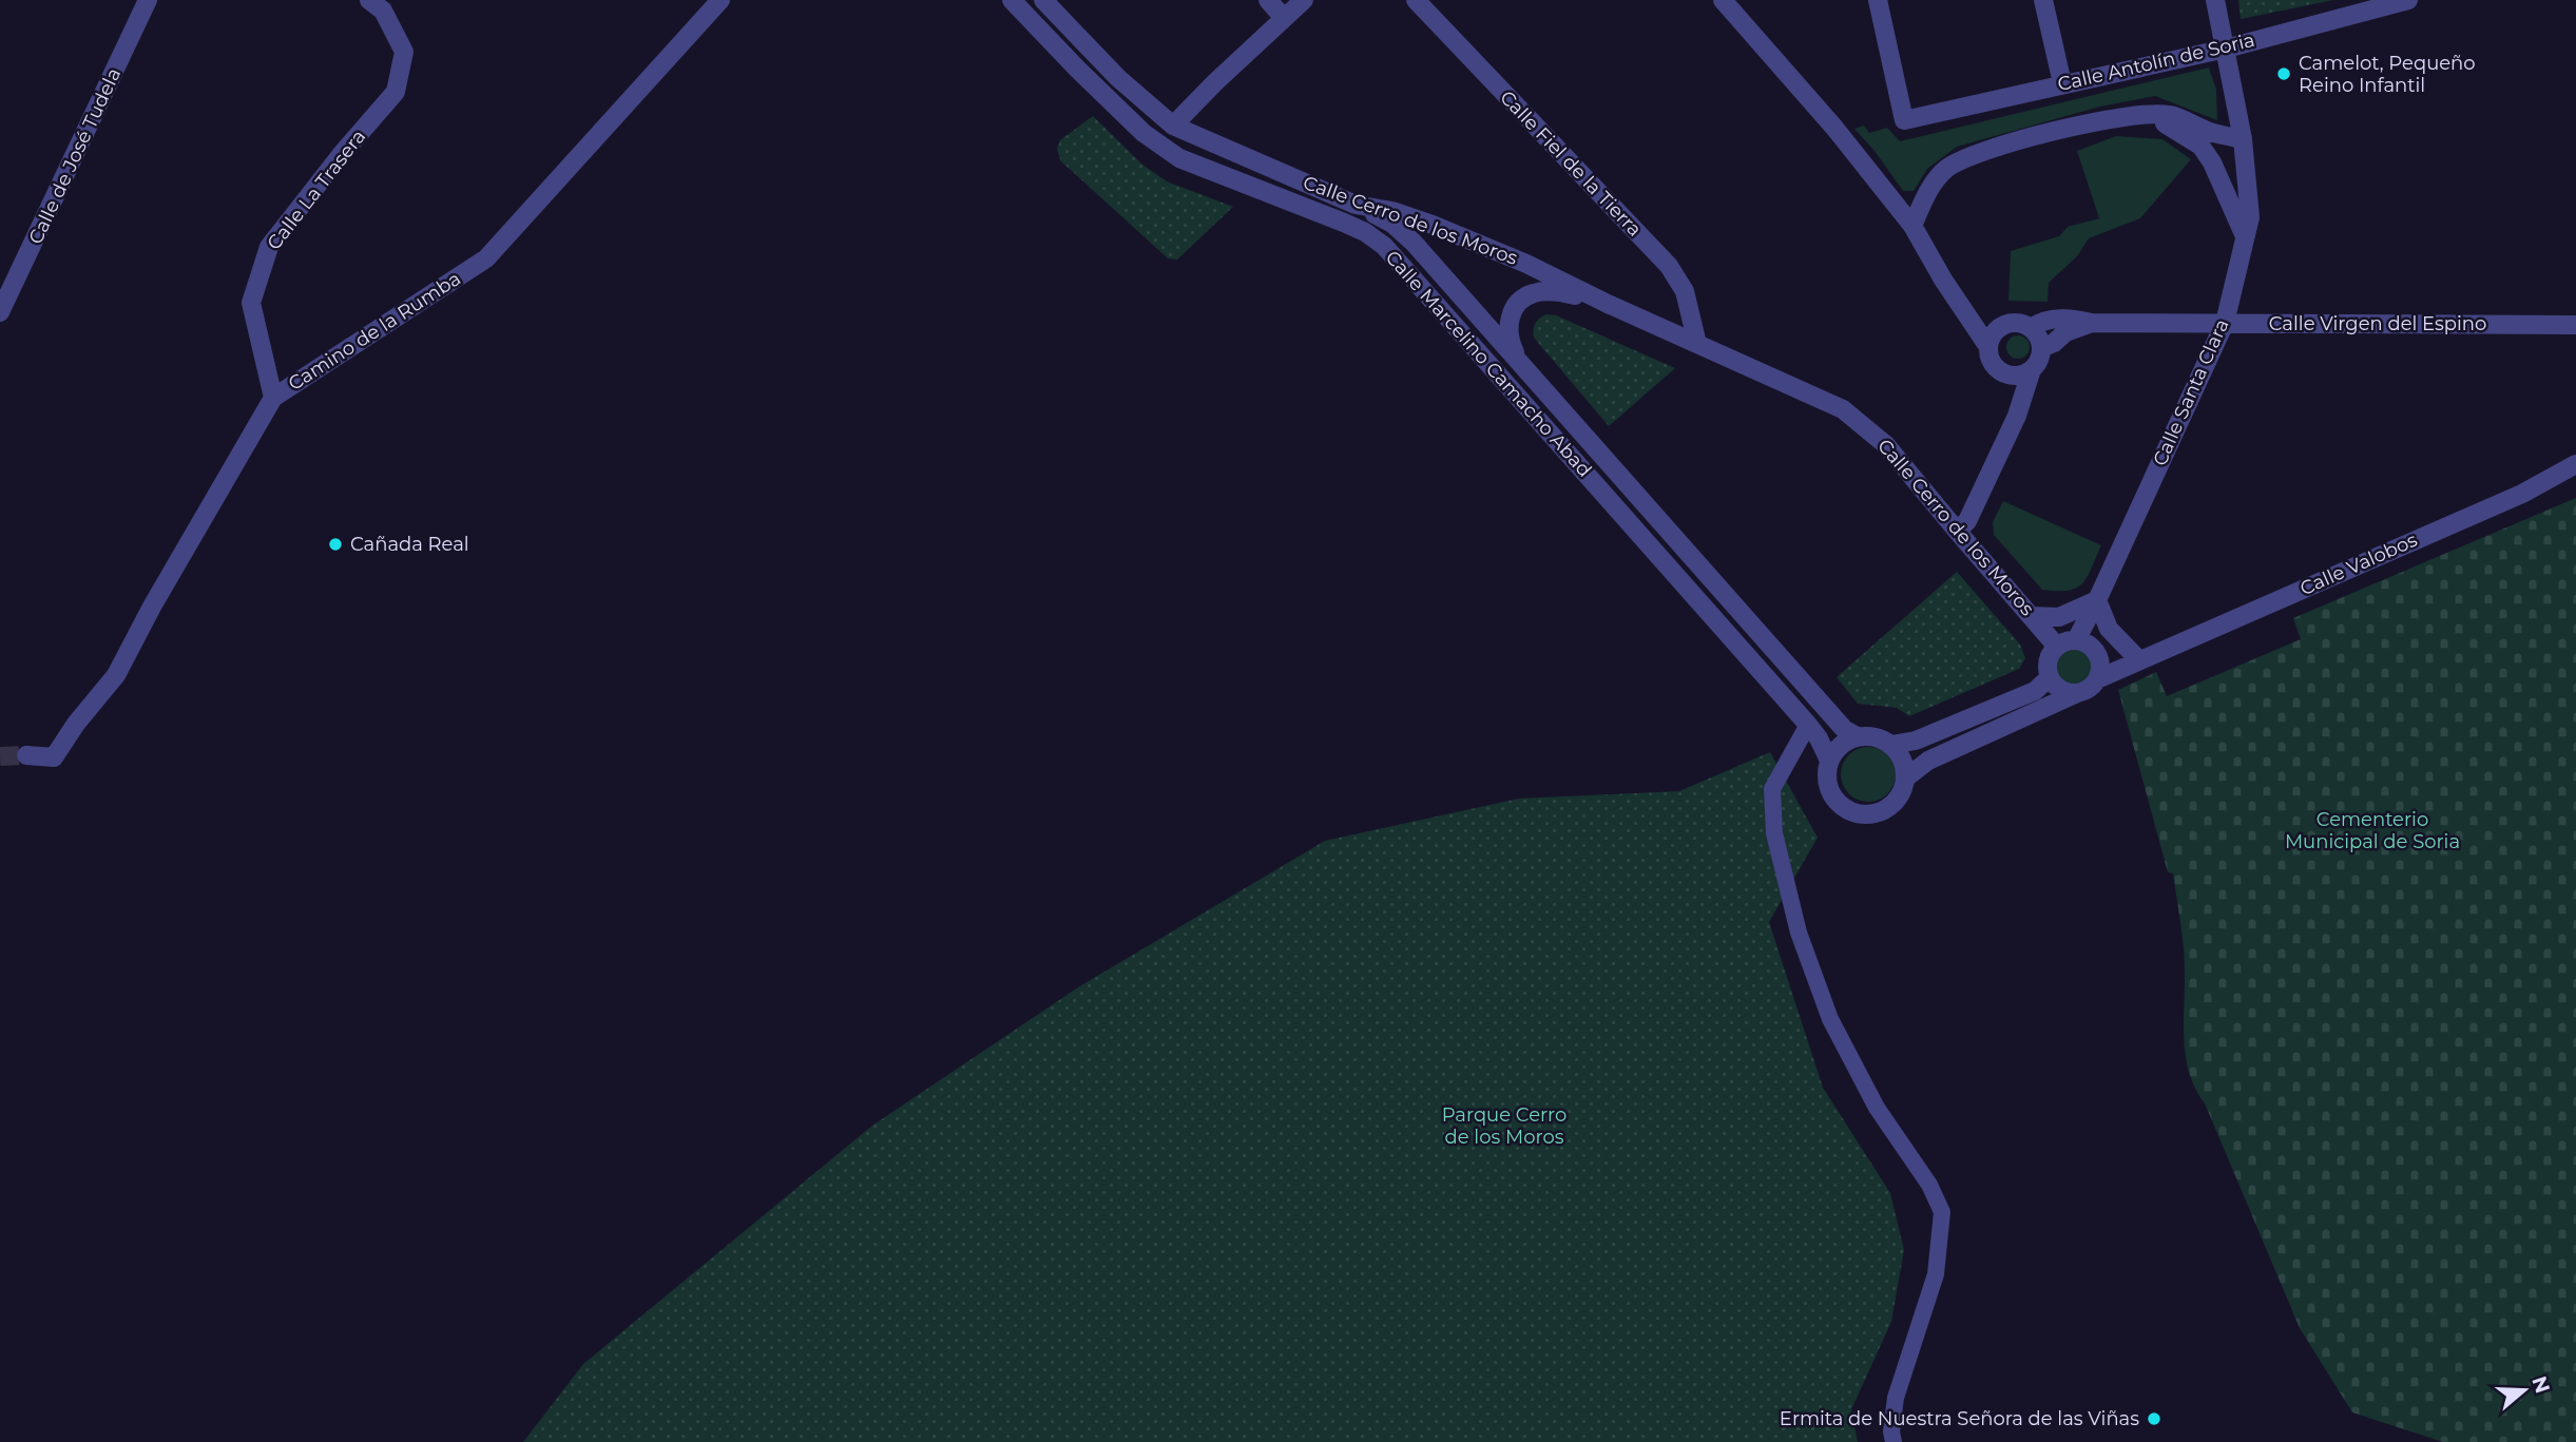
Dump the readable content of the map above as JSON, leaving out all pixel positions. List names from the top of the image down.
{
  "streets": {
    "street": [
      "Calle Antolín de Soria",
      "Calle de José Tudela",
      "Calle Fiel de la Tierra",
      "Calle La Trasera",
      "Calle Cerro de los Moros",
      "Calle Virgen del Espino",
      "Camino de la Rumba",
      "Calle Marcelino Camacho Abad",
      "Calle Santa Clara",
      "Calle Valobos"
    ]
  },
  "crossings": [
    ["Calle Antolín de Soria", "Calle Santa Clara"],
    ["Calle Fiel de la Tierra", "Calle Cerro de los Moros"],
    ["Calle La Trasera", "Camino de la Rumba"],
    ["Calle Cerro de los Moros", "Calle Marcelino Camacho Abad"],
    ["Calle Cerro de los Moros", "Calle Santa Clara"],
    ["Calle Cerro de los Moros", "Calle Valobos"],
    ["Calle Virgen del Espino", "Calle Santa Clara"],
    ["Calle Santa Clara", "Calle Valobos"]
  ],
  "parks": ["Cementerio Municipal de Soria", "Parque Cerro de los Moros"],
  "places": ["Camelot, Pequeño Reino Infantil", "Cañada Real", "Ermita de Nuestra Señora de las Viñas"],
  "north": "right"
}
